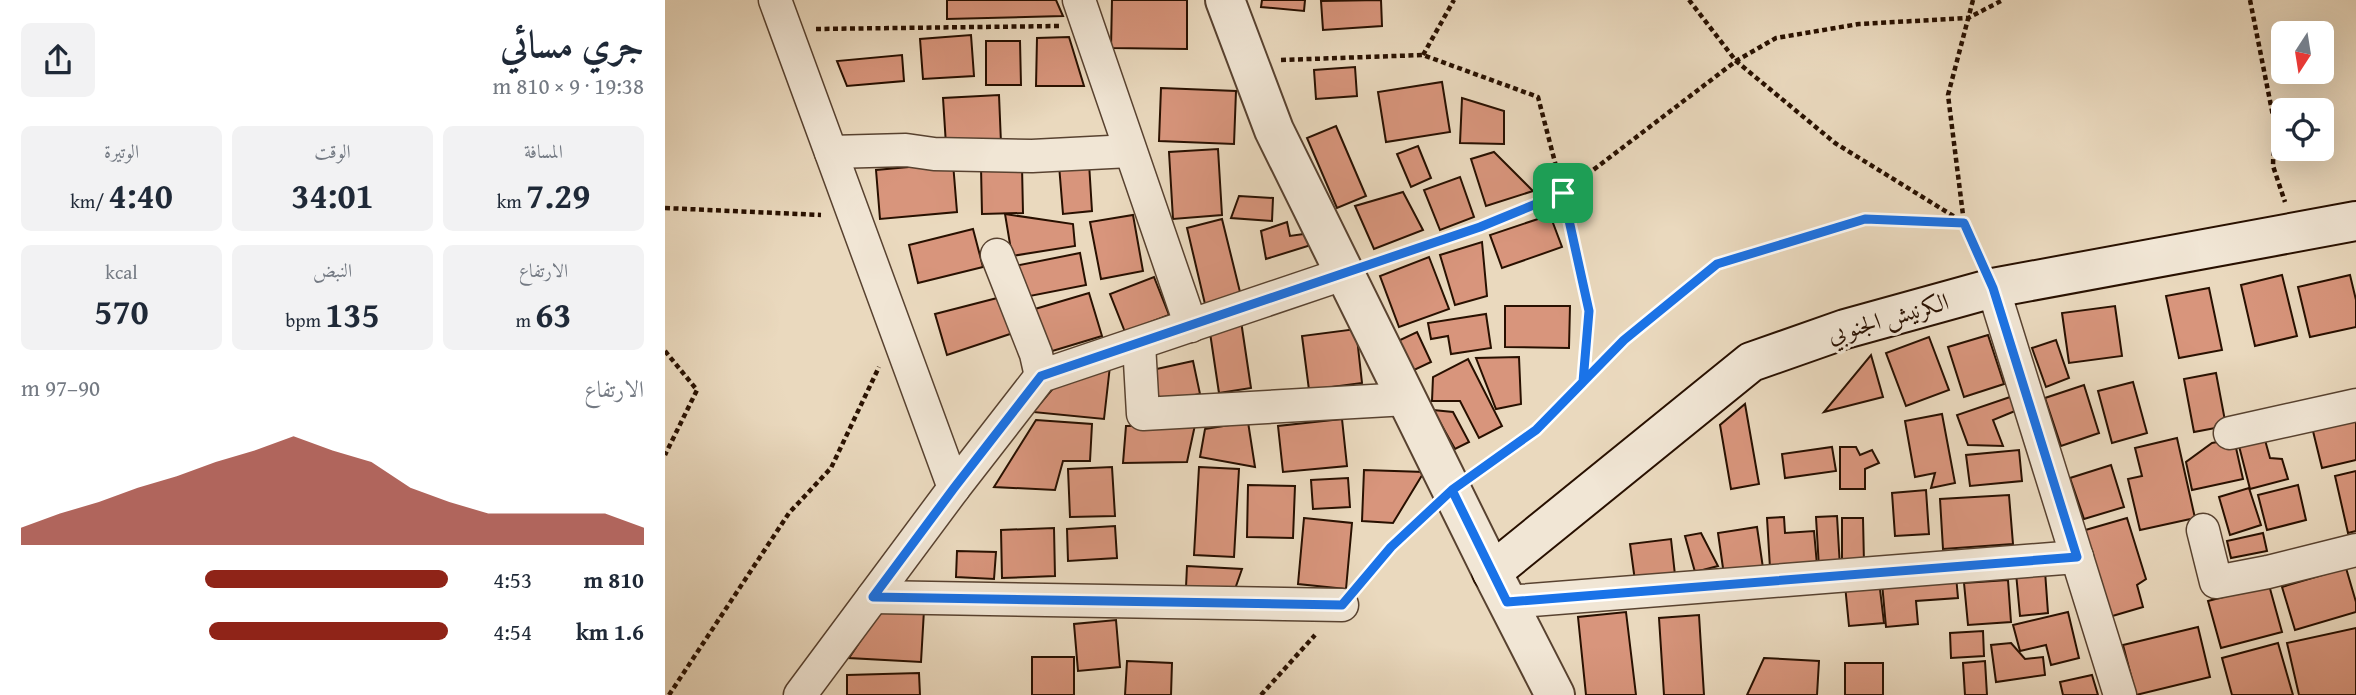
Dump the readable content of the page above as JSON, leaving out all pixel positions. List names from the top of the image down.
{
  "streets": {
    "main road": ["الكرنيش الجنوبي"]
  },
  "north": "bottom",
  "page": {
    "heading": ["جري مسائي", "19:38 · 9 × 810 m"],
    "stats": [
      ["المسافة", "7.29 km"],
      ["الوقت", "34:01"],
      ["الوتيرة", "4:40 /km"],
      ["الارتفاع", "63 m"],
      ["النبض", "135 bpm"],
      ["kcal", "570"]
    ],
    "chart": ["الارتفاع", "90–97 m"],
    "list": [
      {
        "name": "810 m",
        "note": "4:53"
      },
      {
        "name": "1.6 km",
        "note": "4:54"
      }
    ]
  }
}
